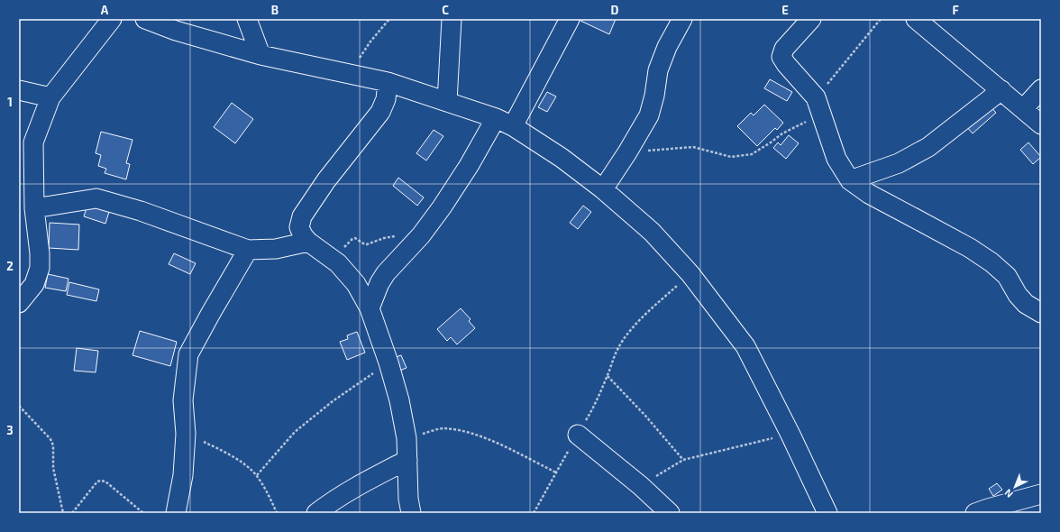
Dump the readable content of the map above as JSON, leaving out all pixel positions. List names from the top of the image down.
{
  "north": "bottom left",
  "grid": {
    "columns": [
      "A",
      "B",
      "C",
      "D",
      "E",
      "F"
    ],
    "rows": ["1", "2", "3"]
  }
}
